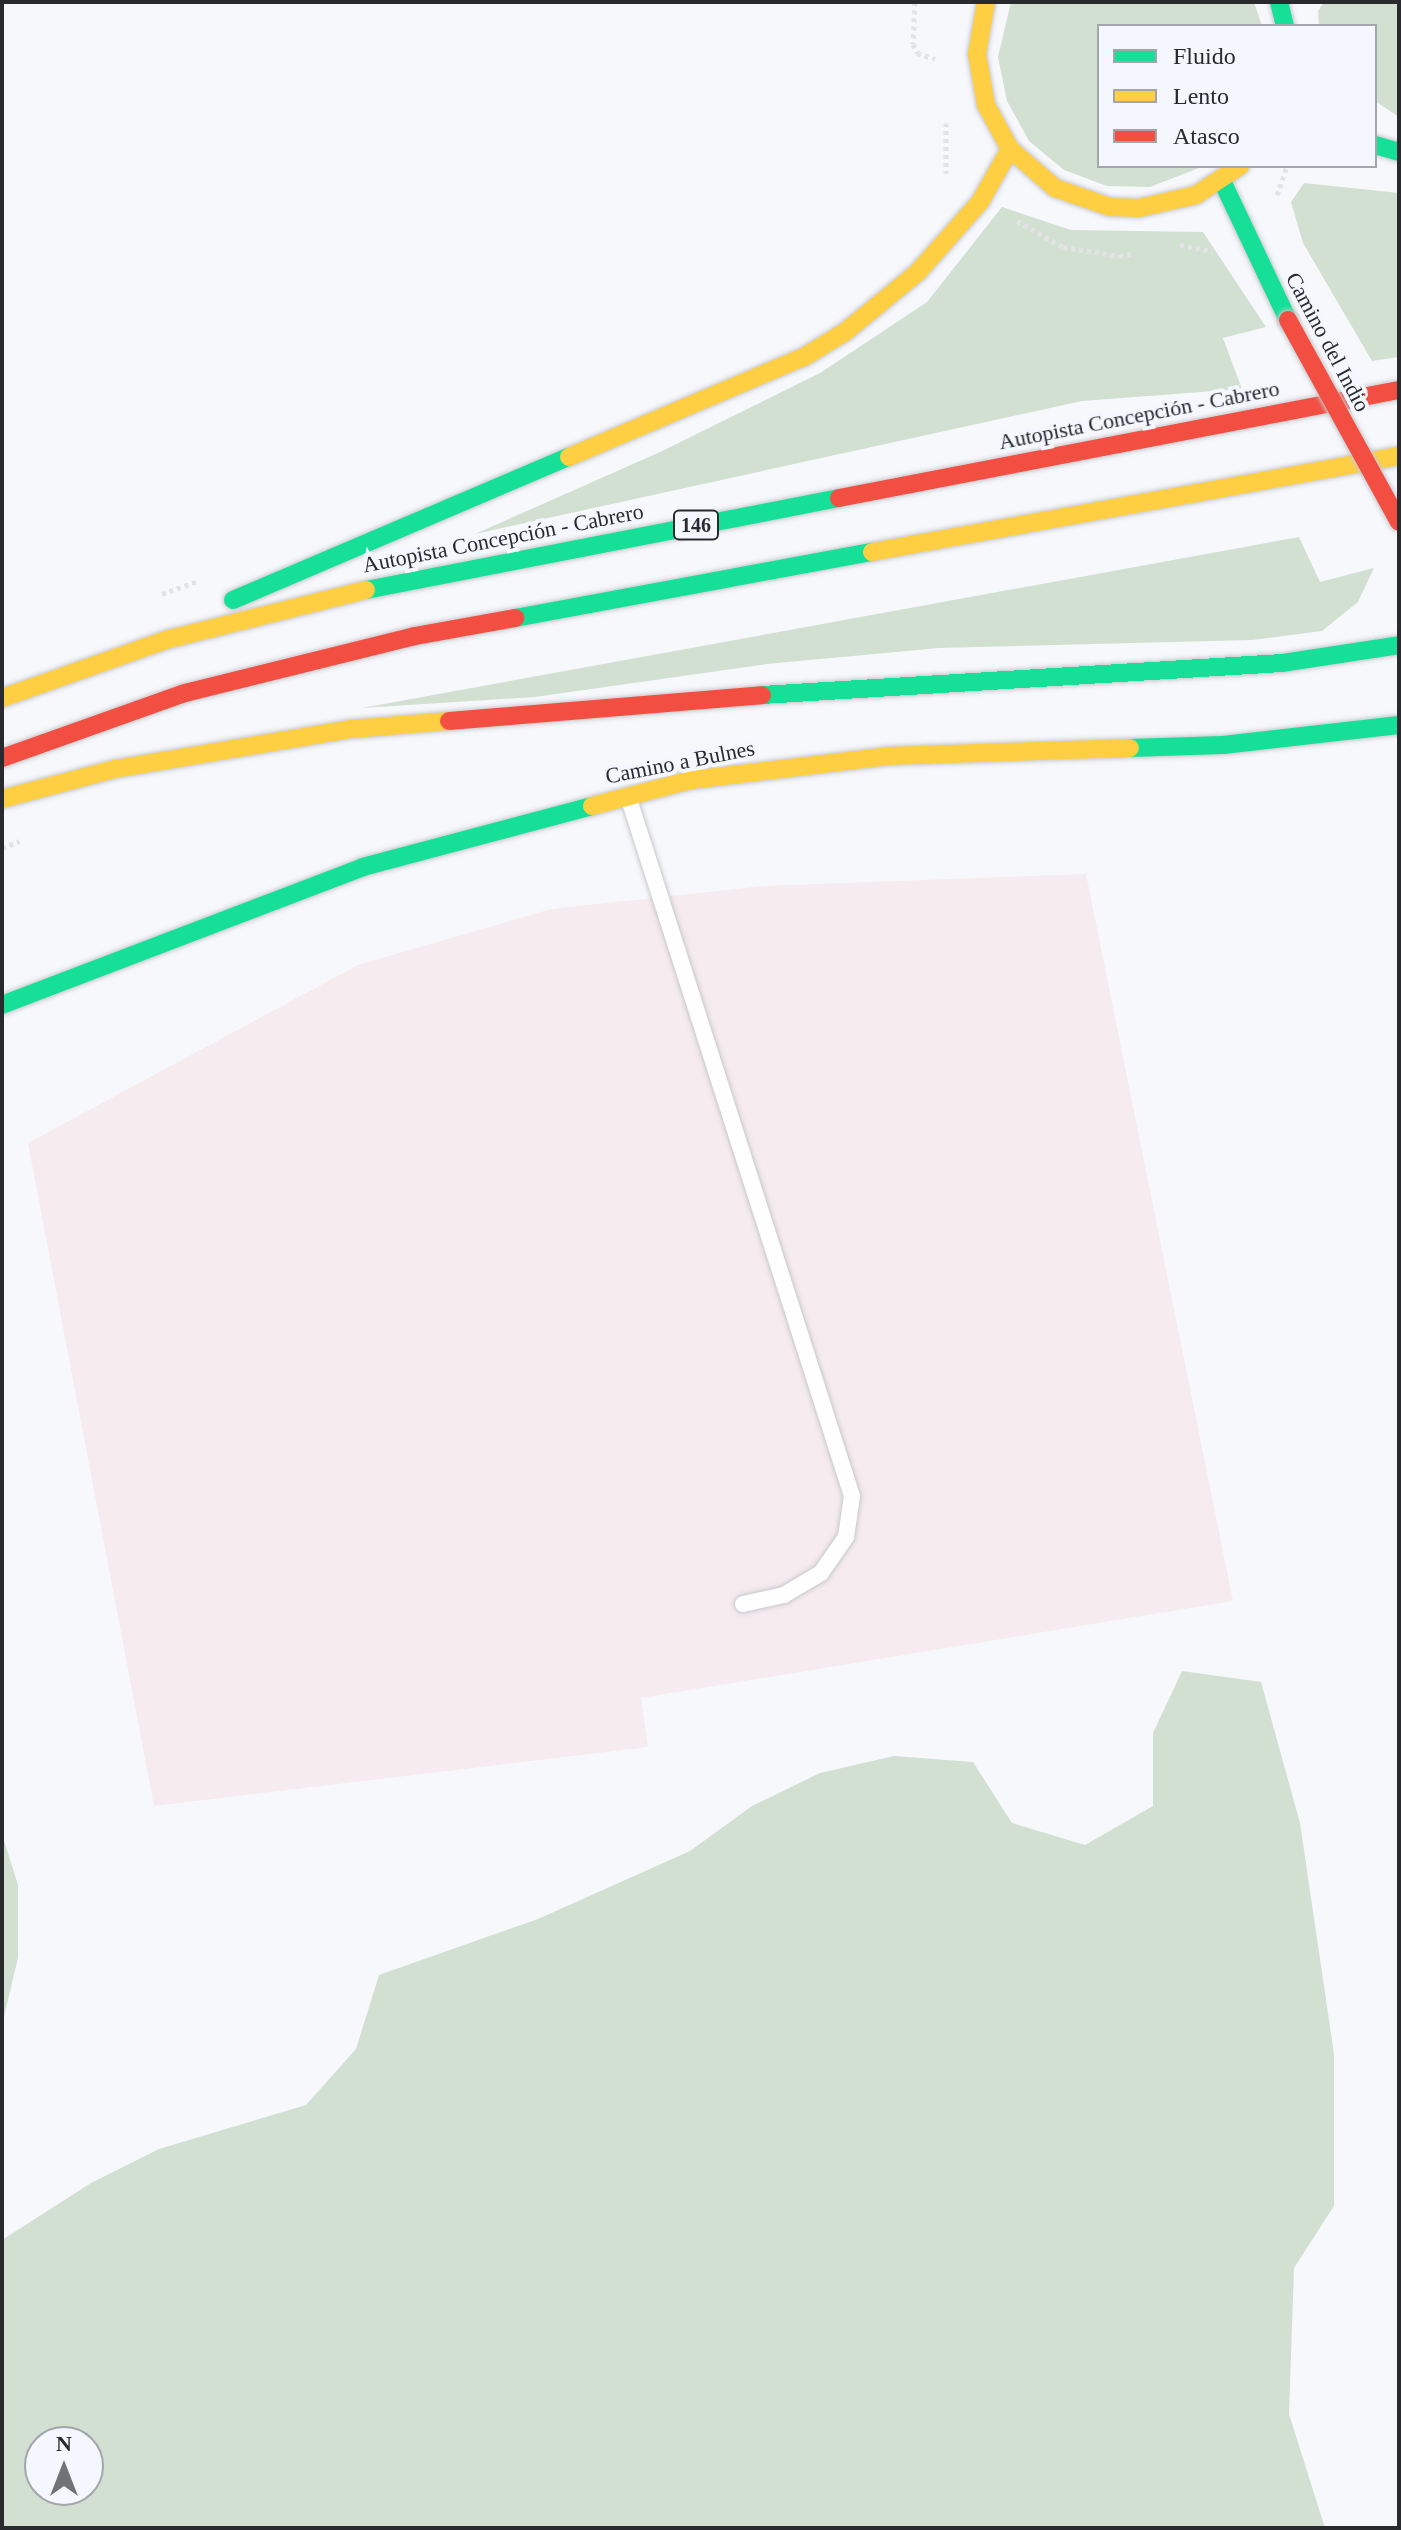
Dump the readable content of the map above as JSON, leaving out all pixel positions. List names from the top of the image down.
{
  "streets": {
    "main road": [
      "Camino del Indio",
      "Autopista Concepción - Cabrero",
      "146",
      "Camino a Bulnes"
    ]
  },
  "legend": ["Fluido", "Lento", "Atasco"],
  "north": "top"
}
